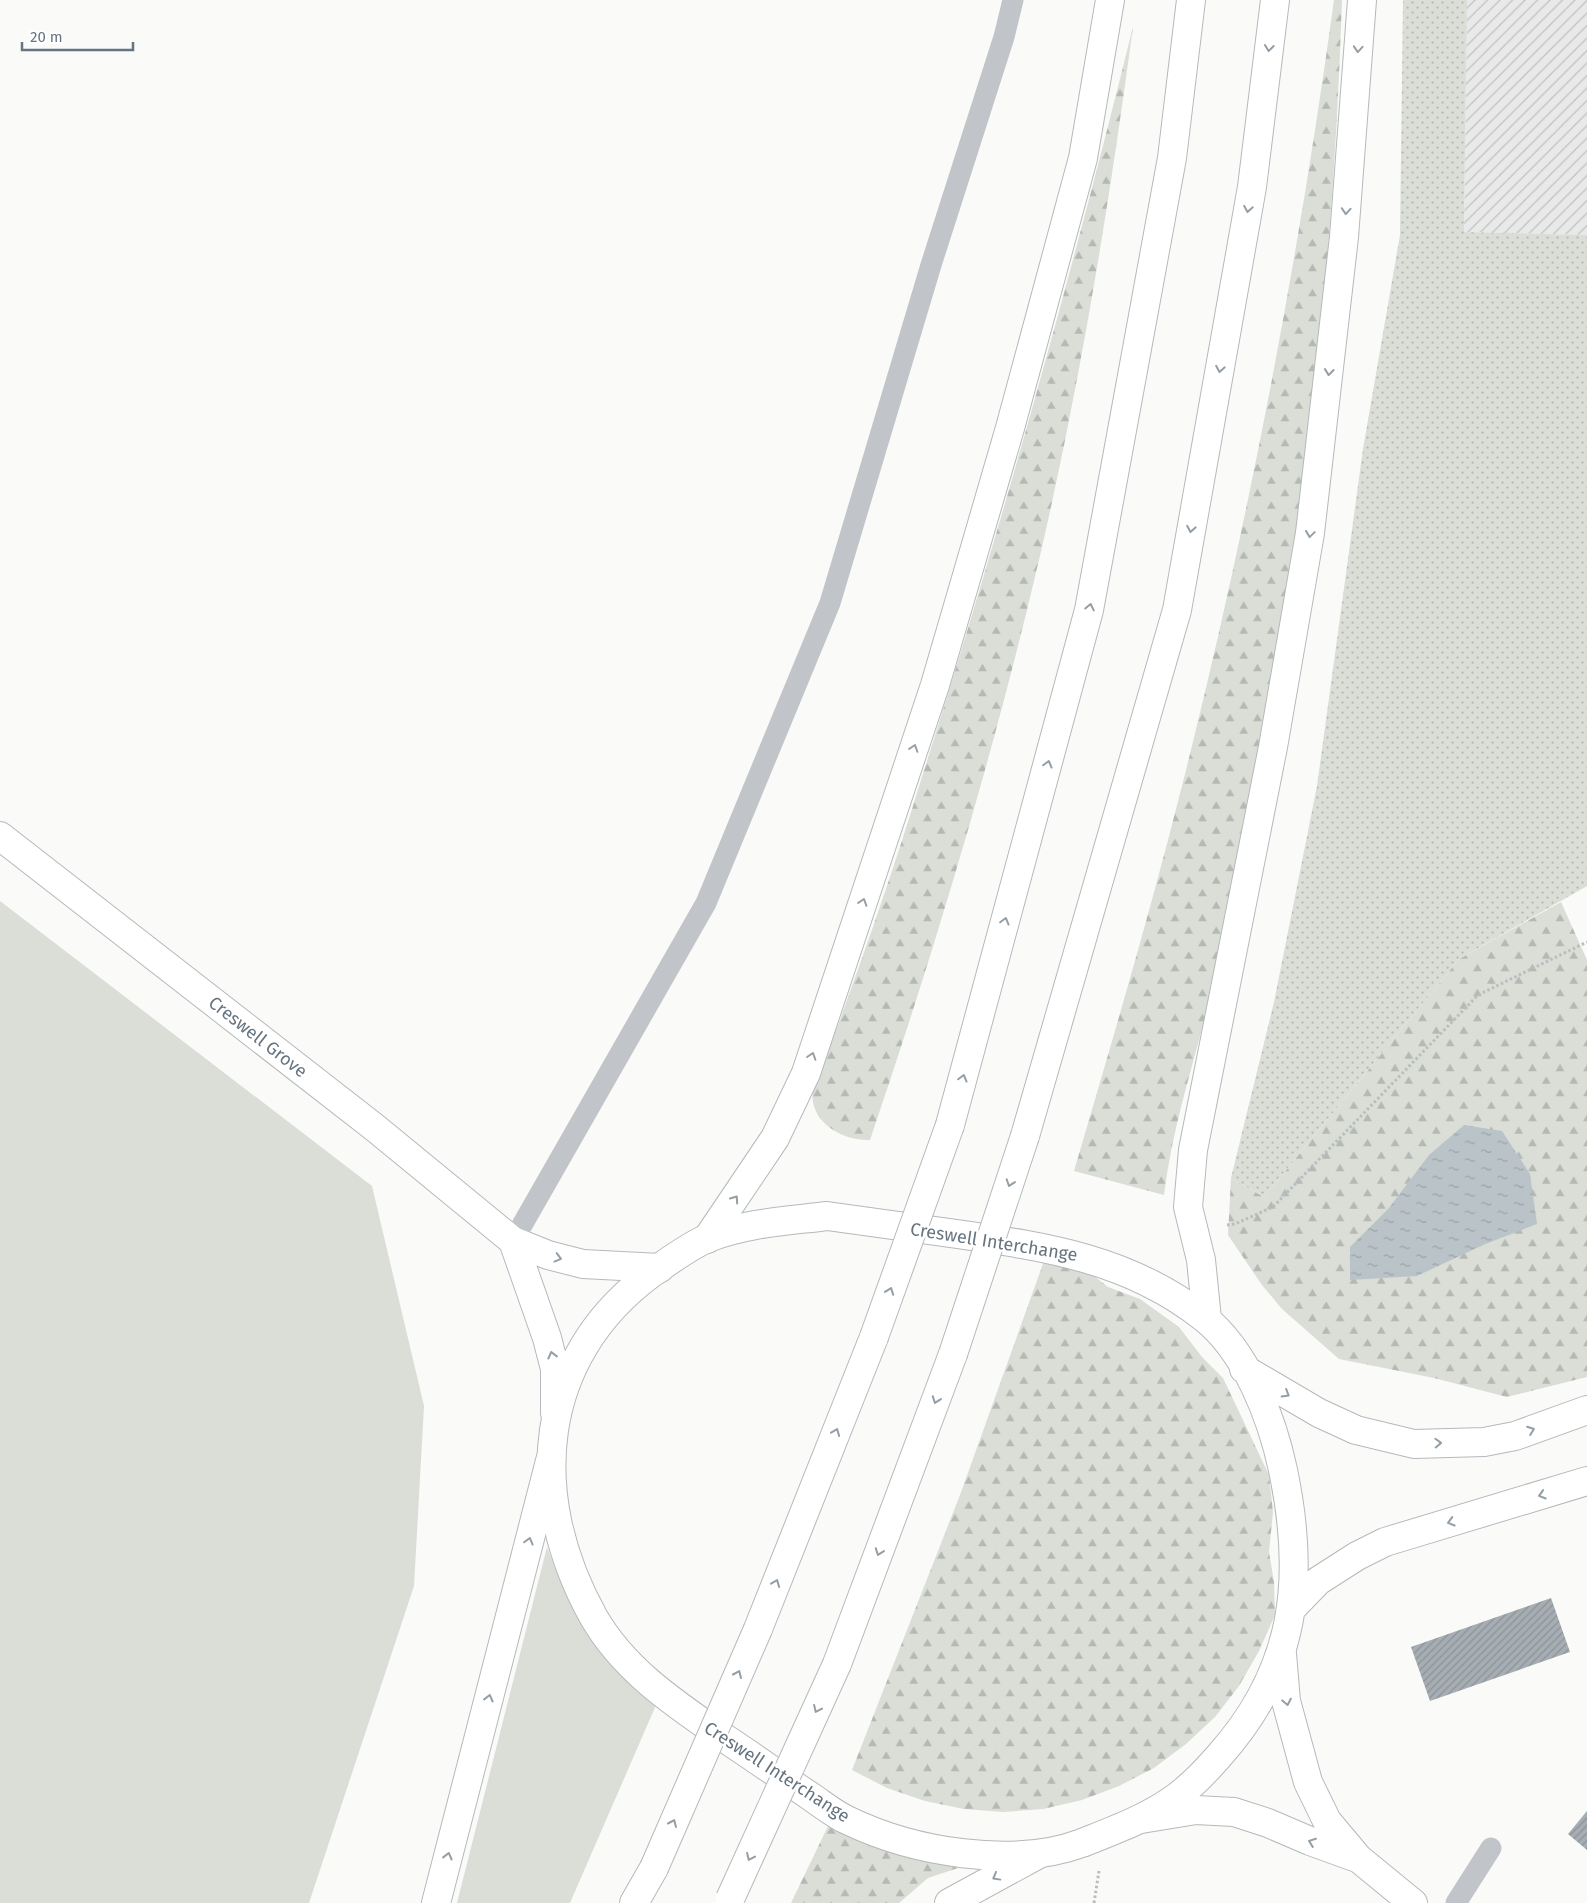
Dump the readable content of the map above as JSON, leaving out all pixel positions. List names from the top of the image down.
{
  "streets": {
    "main road": ["Creswell Grove", "Creswell Interchange"]
  },
  "crossings": [
    ["Creswell Grove", "Creswell Interchange"]
  ],
  "scale_bar": "20 m"
}
